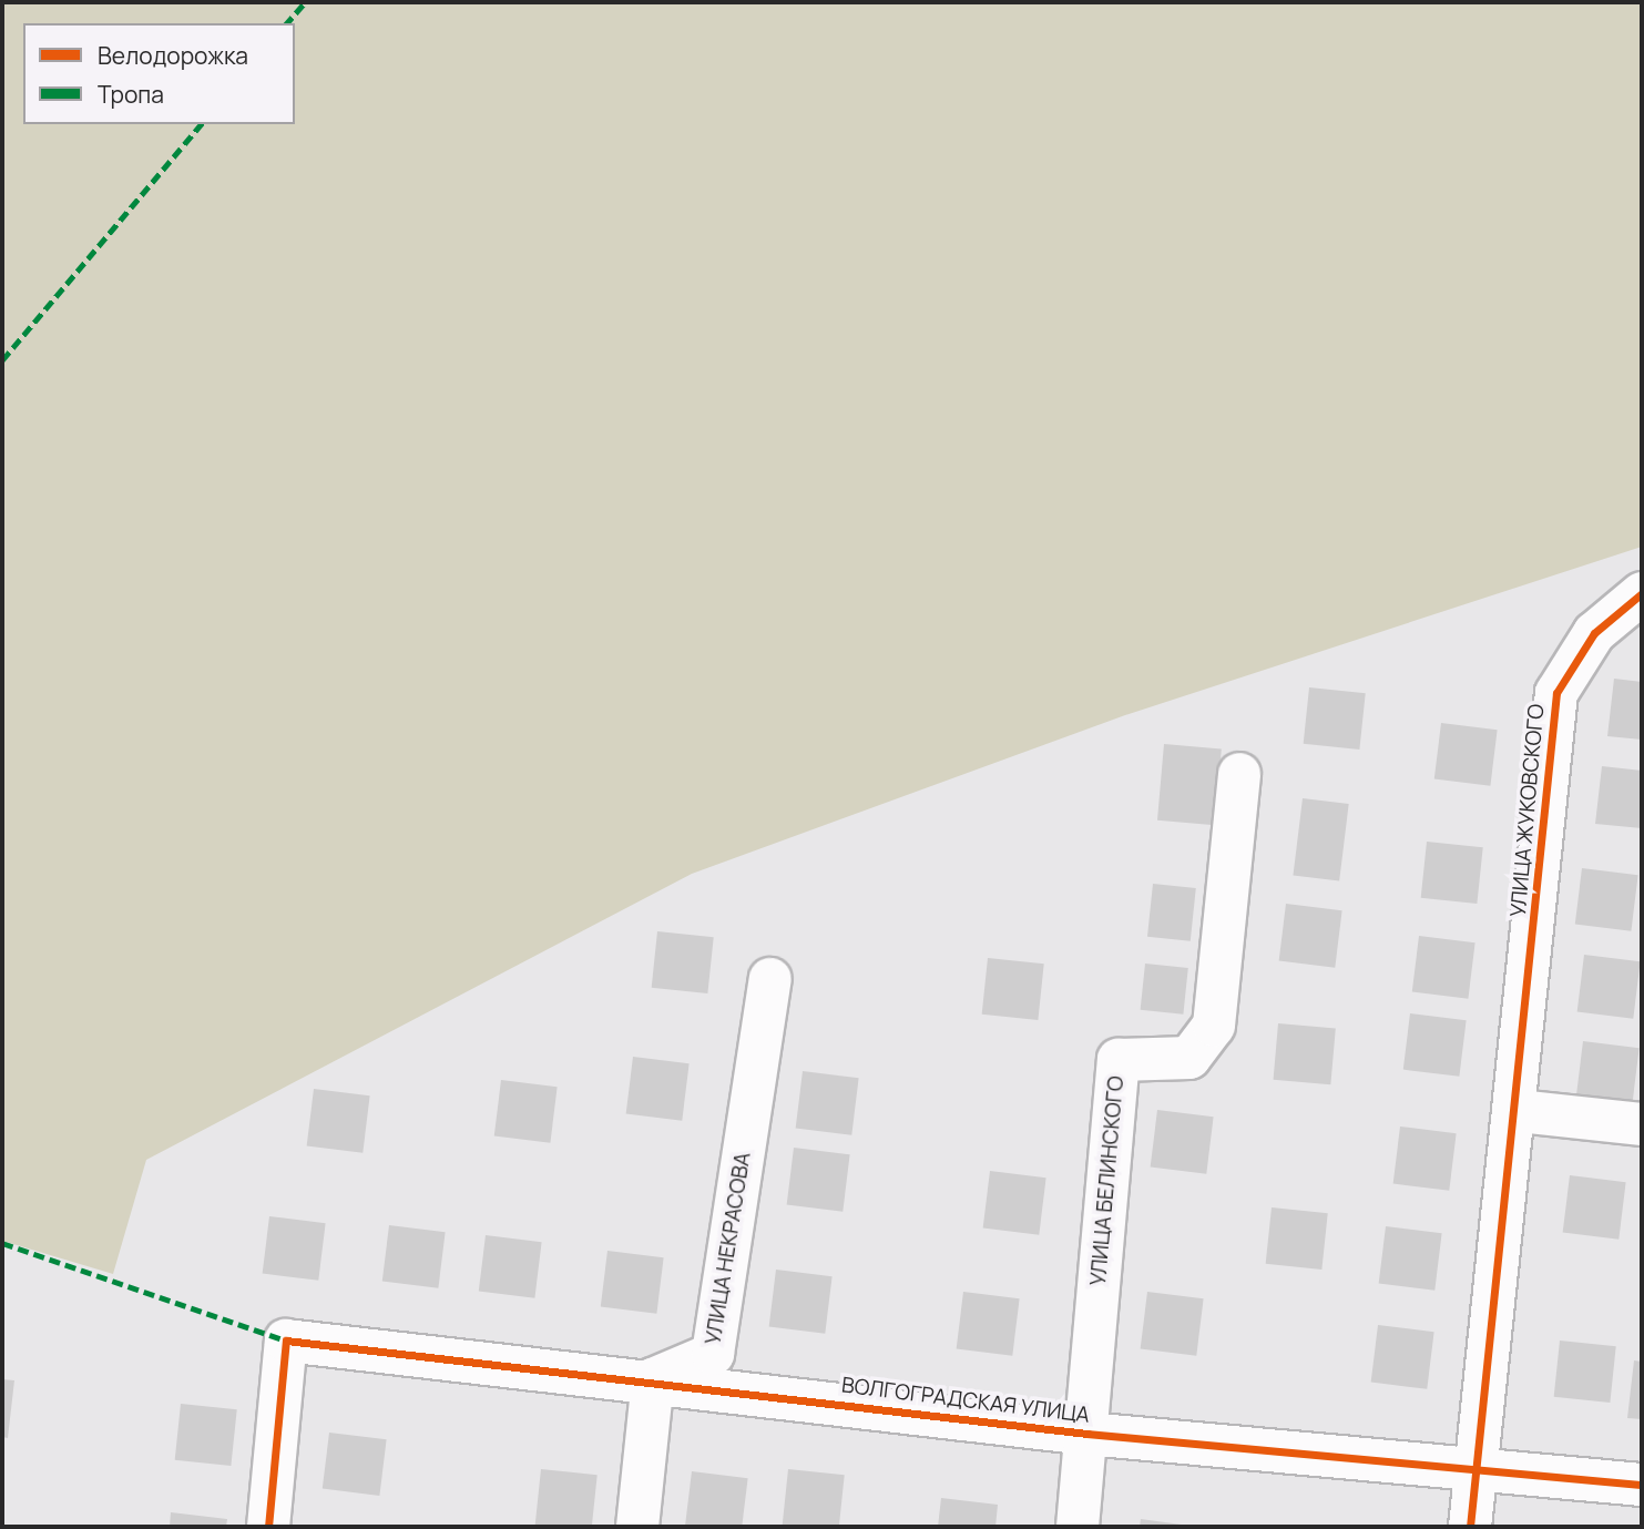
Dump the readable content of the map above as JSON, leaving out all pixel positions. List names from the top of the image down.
{
  "streets": {
    "street": [
      "УЛИЦА ЖУКОВСКОГО",
      "УЛИЦА БЕЛИНСКОГО",
      "УЛИЦА НЕКРАСОВА",
      "ВОЛГОГРАДСКАЯ УЛИЦА"
    ]
  },
  "crossings": [
    ["УЛИЦА ЖУКОВСКОГО", "ВОЛГОГРАДСКАЯ УЛИЦА"],
    ["УЛИЦА БЕЛИНСКОГО", "ВОЛГОГРАДСКАЯ УЛИЦА"],
    ["УЛИЦА НЕКРАСОВА", "ВОЛГОГРАДСКАЯ УЛИЦА"]
  ],
  "legend": ["Велодорожка", "Тропа"]
}
